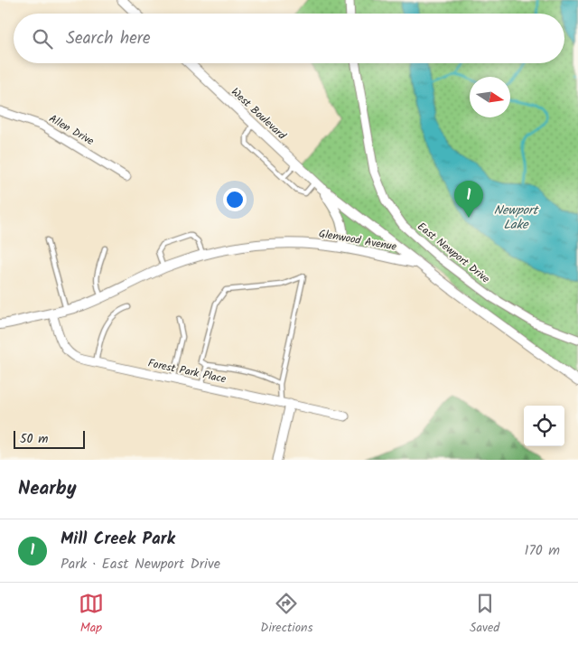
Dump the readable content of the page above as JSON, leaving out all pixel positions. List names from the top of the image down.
{
  "streets": {
    "street": [
      "West Boulevard",
      "Allen Drive",
      "Glenwood Avenue",
      "East Newport Drive",
      "Forest Park Place"
    ]
  },
  "crossings": [
    ["West Boulevard", "Glenwood Avenue"],
    ["Glenwood Avenue", "Forest Park Place"]
  ],
  "water": ["Newport Lake"],
  "scale_bar": "50 m",
  "north": "right",
  "page": {
    "search": "Search here",
    "pins": "1",
    "scale": "50 m",
    "heading": "Nearby",
    "list": [
      {
        "mark": "1",
        "name": "Mill Creek Park",
        "note": "Park · East Newport Drive",
        "value": "170 m"
      }
    ],
    "nav": ["Map", "Directions", "Saved"]
  }
}
